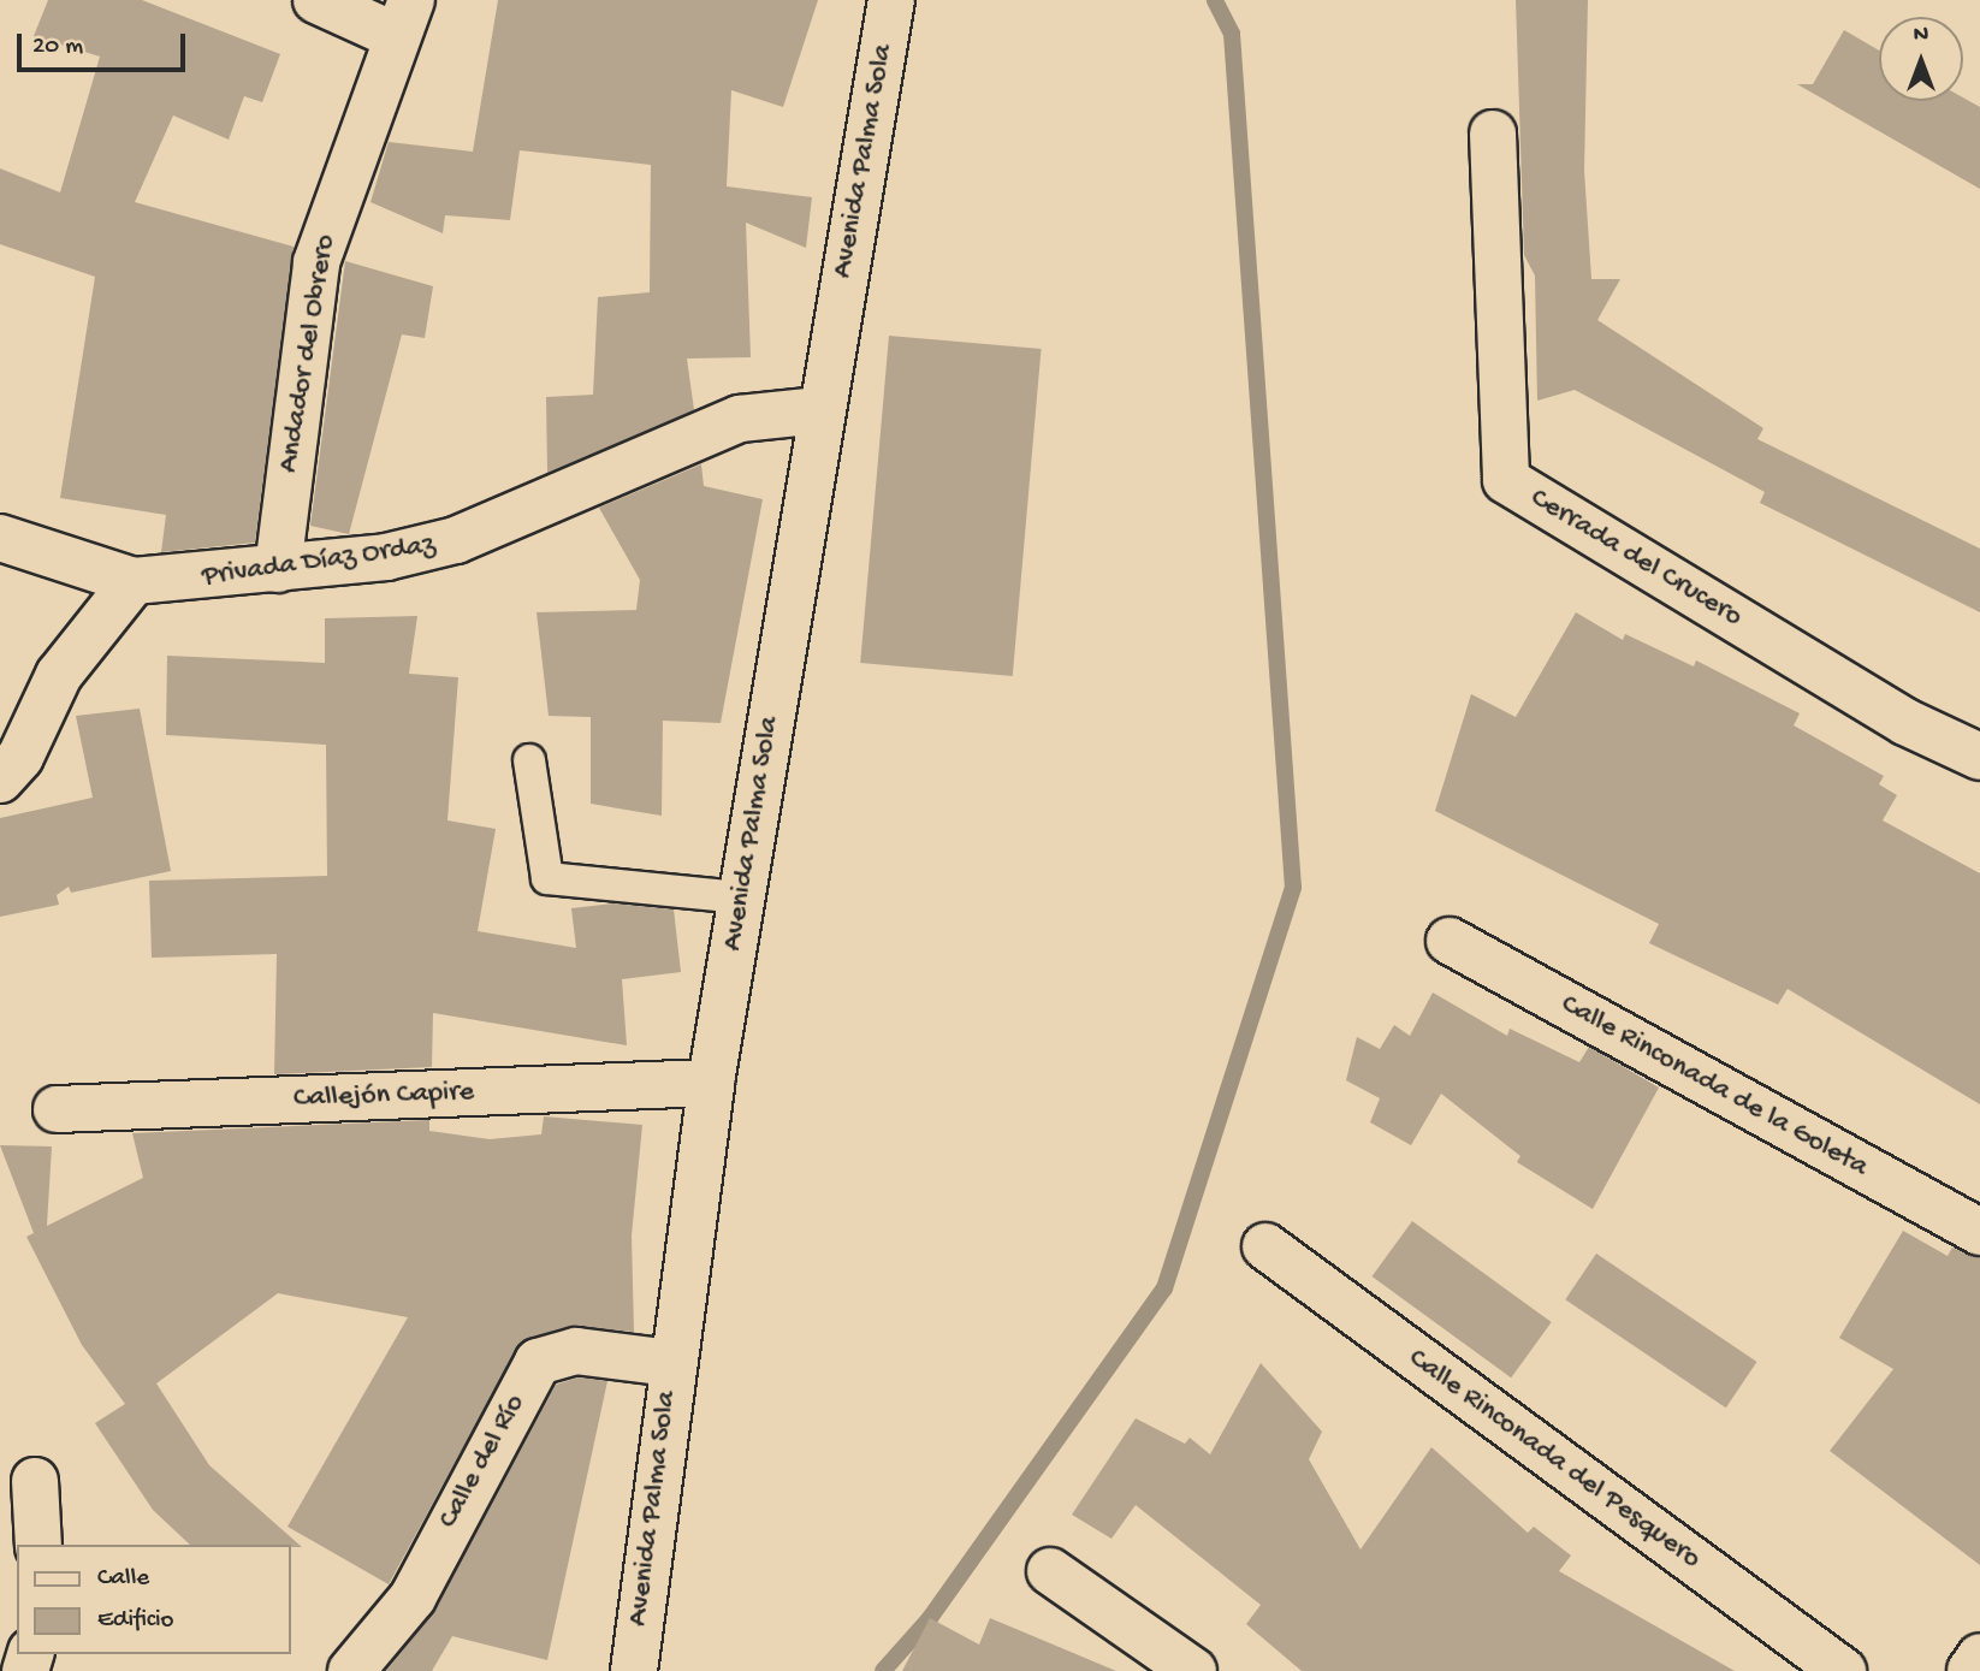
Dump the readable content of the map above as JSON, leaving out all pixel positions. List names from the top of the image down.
{
  "streets": {
    "street": [
      "Avenida Palma Sola",
      "Andador del Obrero",
      "Cerrada del Crucero",
      "Privada Díaz Ordaz",
      "Calle Rinconada de la Goleta",
      "Callejón Capire",
      "Calle Rinconada del Pesquero",
      "Calle del Río"
    ]
  },
  "crossings": [
    ["Avenida Palma Sola", "Privada Díaz Ordaz"],
    ["Avenida Palma Sola", "Callejón Capire"],
    ["Avenida Palma Sola", "Calle del Río"],
    ["Andador del Obrero", "Privada Díaz Ordaz"]
  ],
  "legend": ["Calle", "Edificio"],
  "scale_bar": "20 m",
  "north": "top"
}
